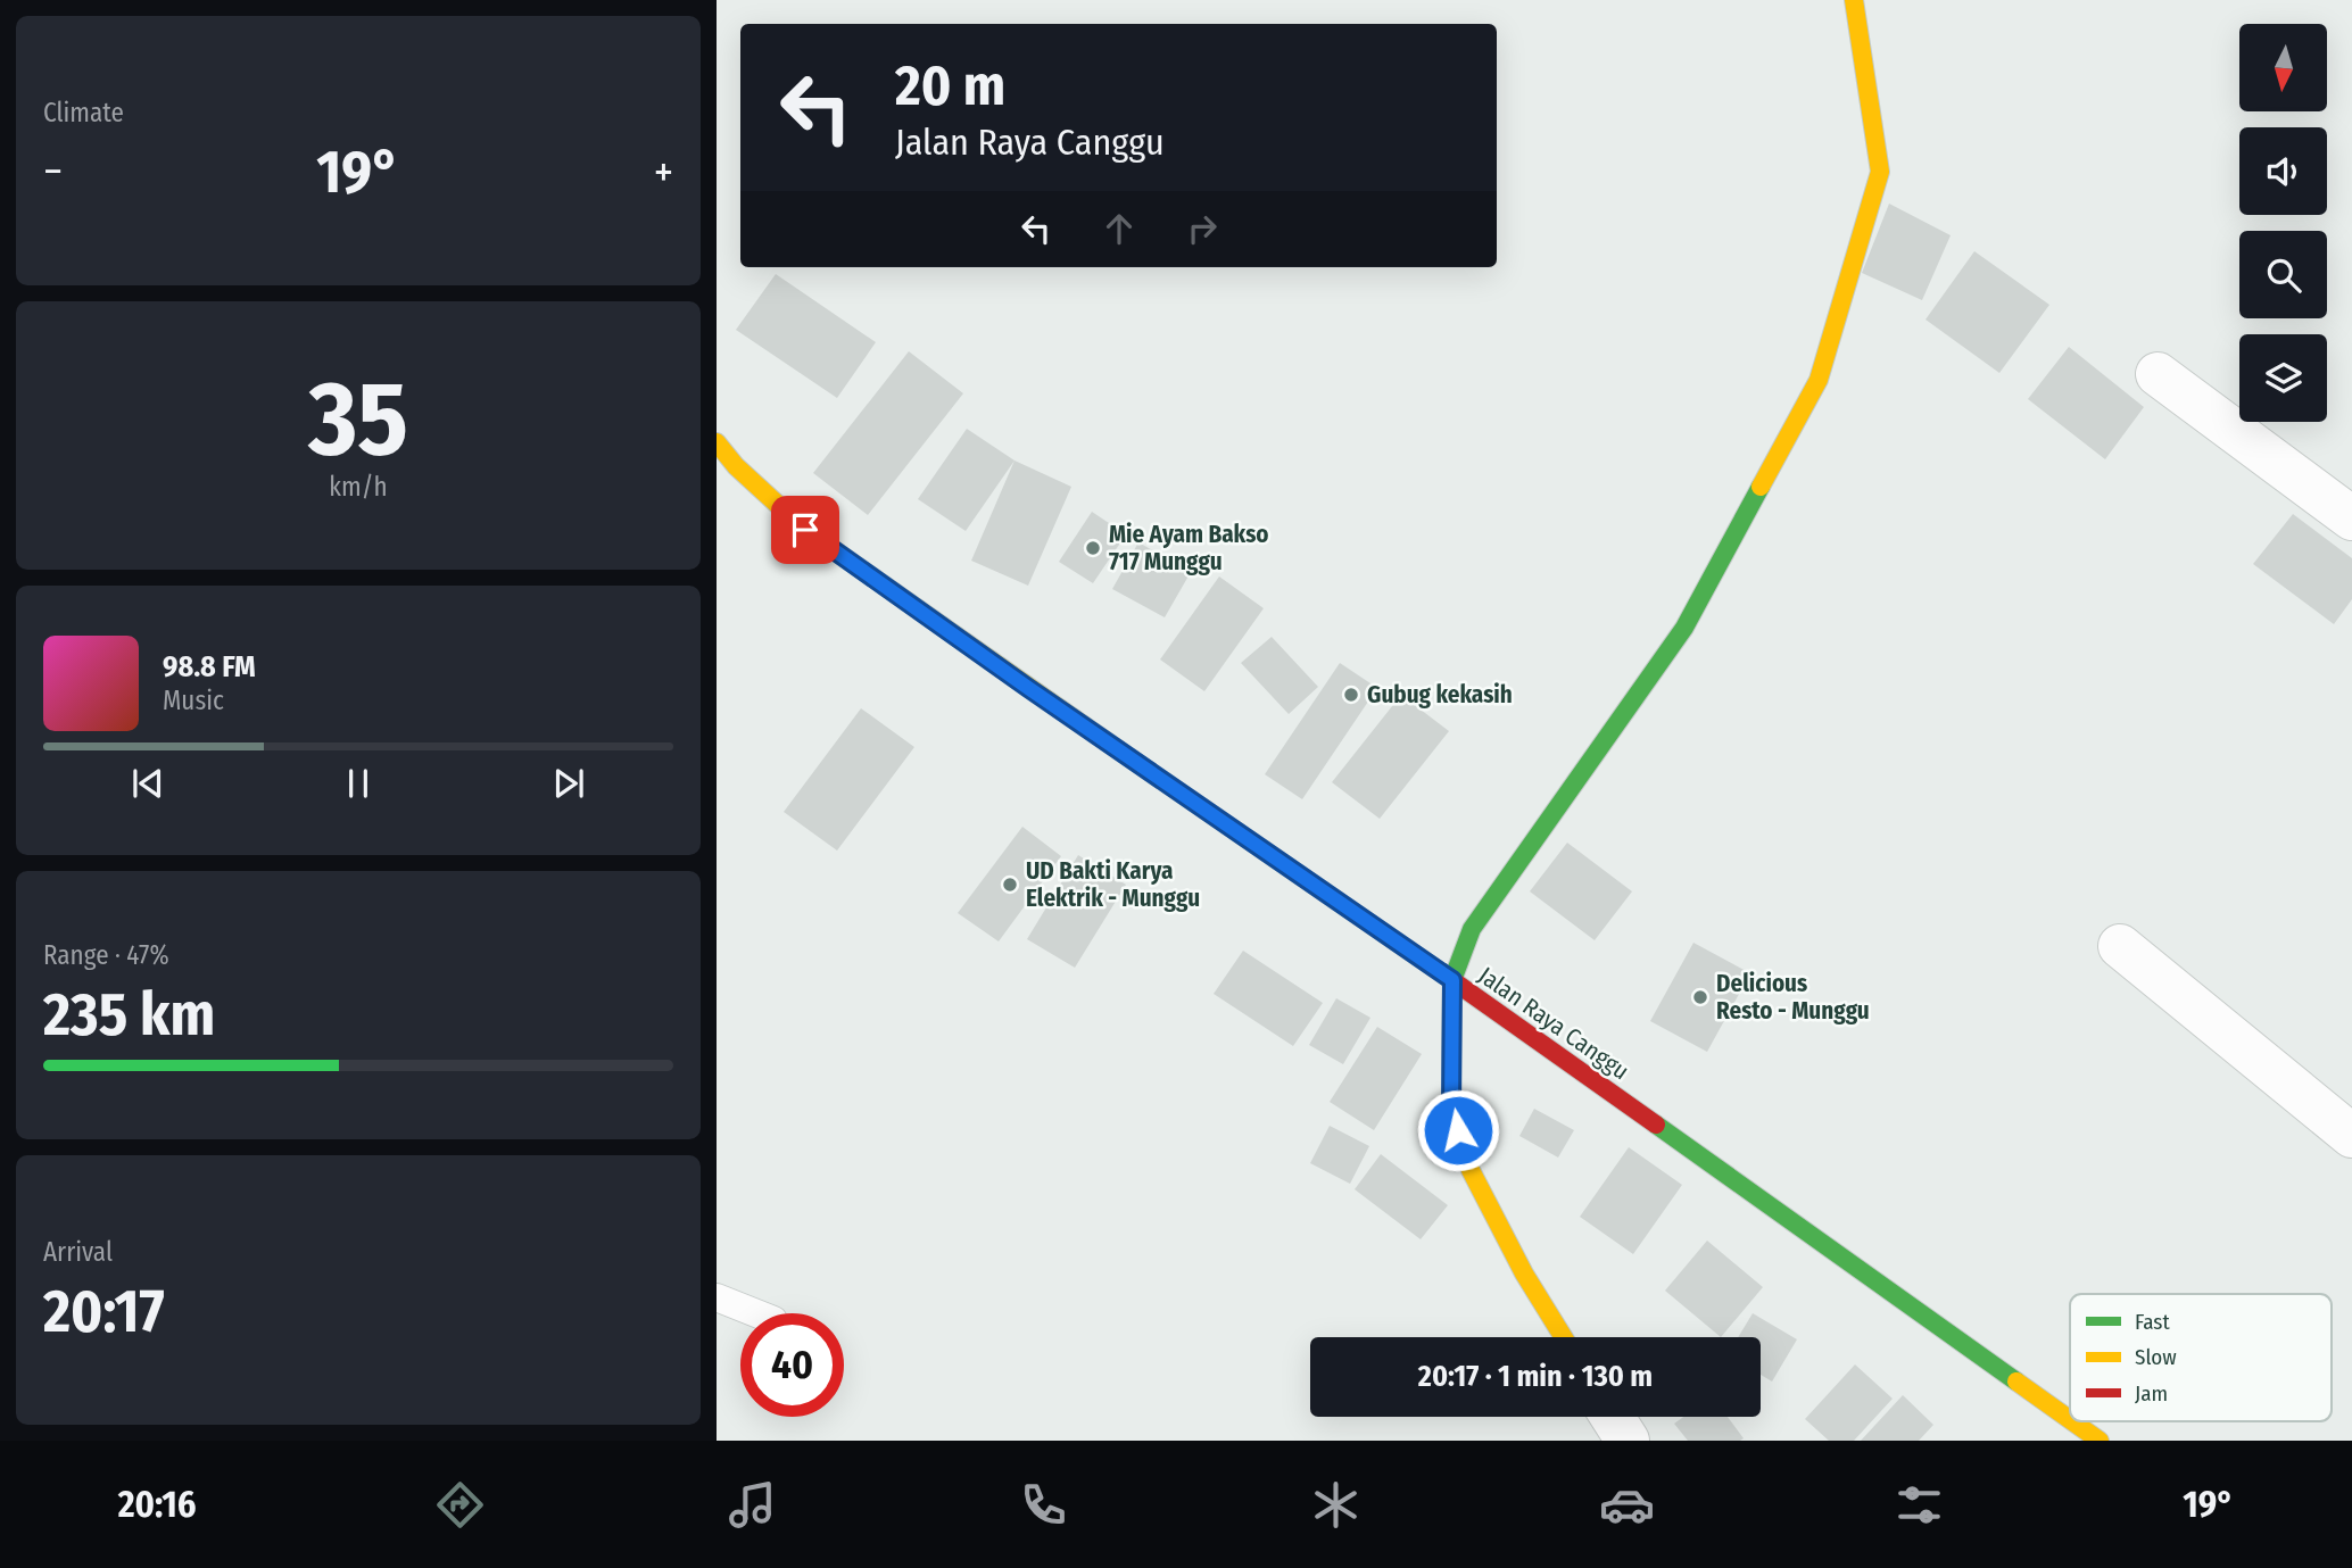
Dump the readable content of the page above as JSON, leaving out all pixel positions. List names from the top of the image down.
{
  "streets": {
    "main road": ["Jalan Raya Canggu"]
  },
  "places": [
    "Mie Ayam Bakso 717 Munggu",
    "Gubug kekasih",
    "UD Bakti Karya Elektrik - Munggu",
    "Delicious Resto - Munggu"
  ],
  "legend": ["Fast", "Slow", "Jam"],
  "north": "bottom",
  "page": {
    "tile": [
      "Climate",
      ["35", "km/h"],
      ["Range · 47%", "235 km"],
      ["Arrival", "20:17"]
    ],
    "turn": ["20 m", "Jalan Raya Canggu"],
    "heat": ["−", "19°", "+"],
    "song": ["98.8 FM", "Music"],
    "limit": "40",
    "trip": "20:17 · 1 min · 130 m",
    "tabs": ["20:16", "19°"]
  }
}
